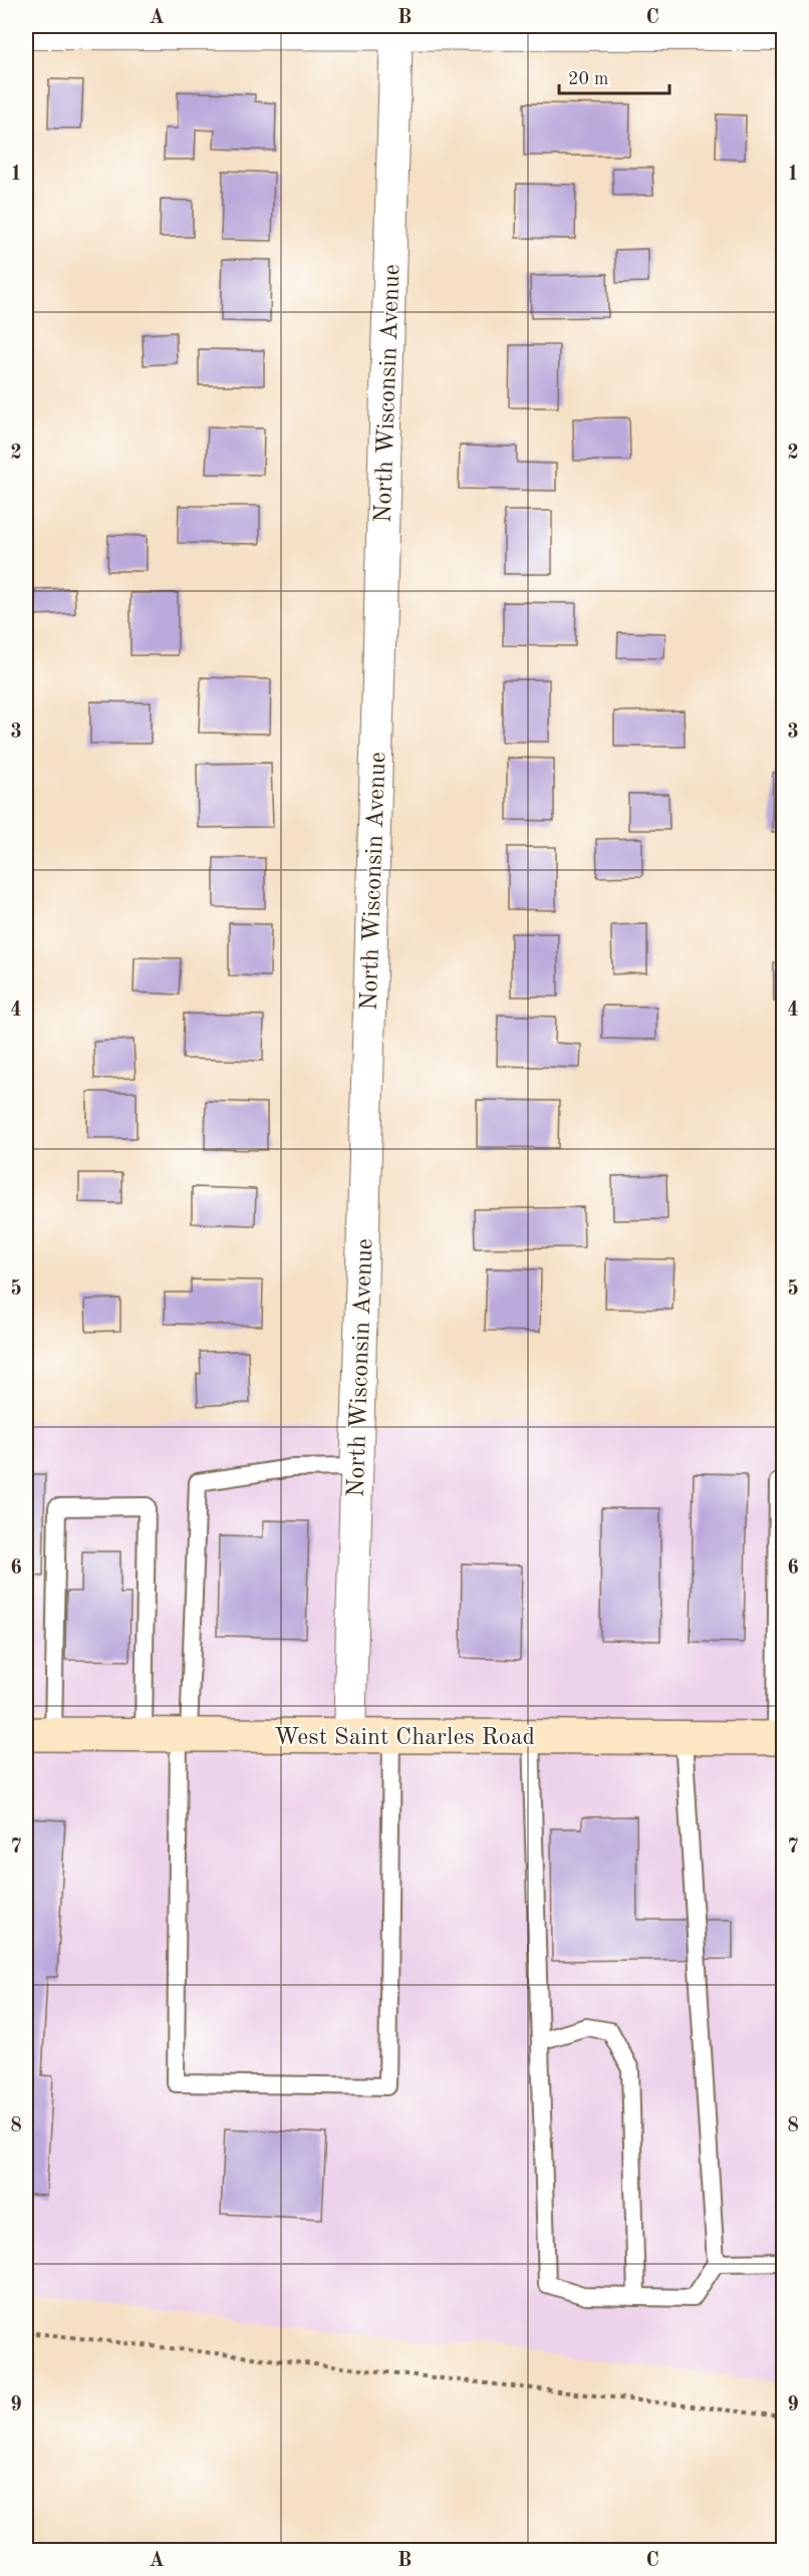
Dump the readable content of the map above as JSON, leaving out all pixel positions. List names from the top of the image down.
{
  "streets": {
    "main road": ["West Saint Charles Road"],
    "street": ["North Wisconsin Avenue"]
  },
  "crossings": [
    ["North Wisconsin Avenue", "West Saint Charles Road"]
  ],
  "scale_bar": "20 m",
  "grid": {
    "columns": ["A", "B", "C"],
    "rows": [
      "1",
      "2",
      "3",
      "4",
      "5",
      "6",
      "7",
      "8",
      "9"
    ]
  }
}
